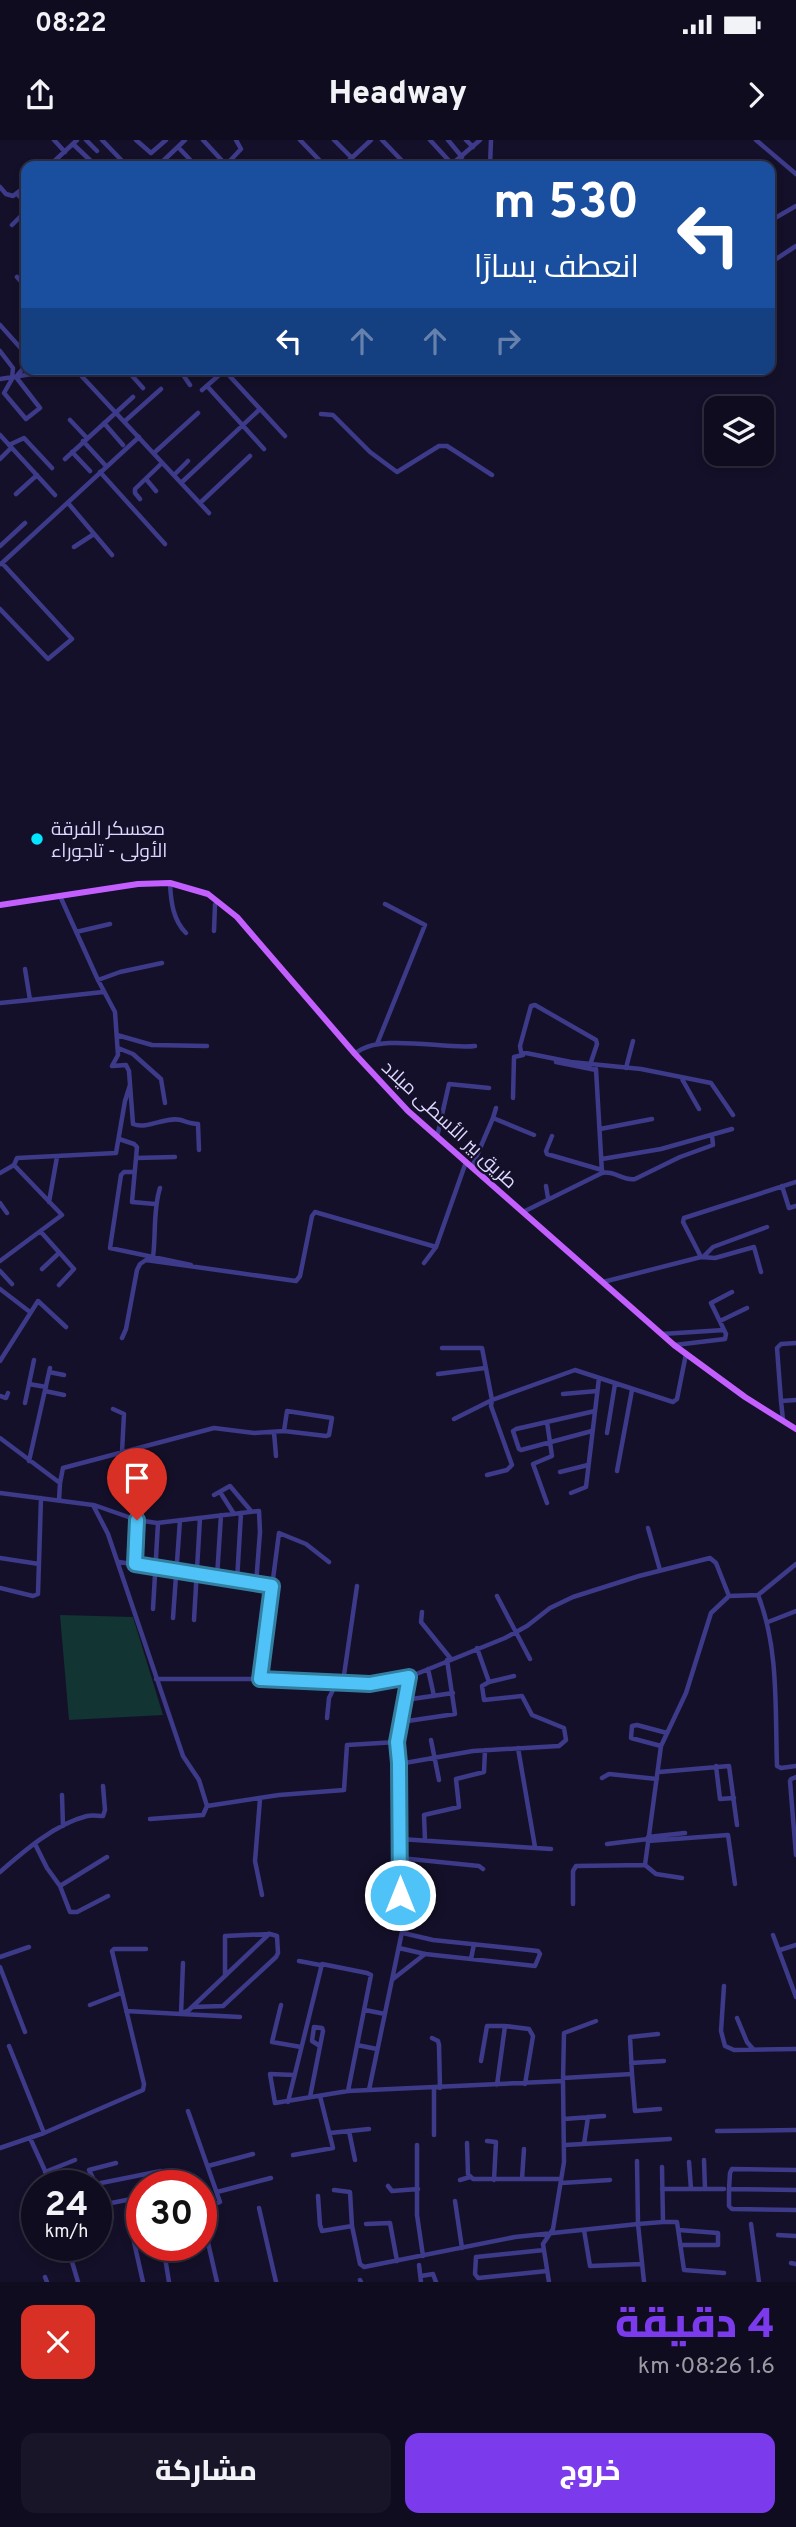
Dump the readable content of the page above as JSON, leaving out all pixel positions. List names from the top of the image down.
{
  "streets": {
    "main road": ["طريق بير الأسطى ميلاد"]
  },
  "places": ["معسكر الفرقة الأولى - تاجوراء"],
  "page": {
    "status": "08:22",
    "header": "Headway",
    "turn": ["530 m", "انعطف يسارًا"],
    "speed": "24 km/h",
    "limit": "30",
    "heading": ["4 دقيقة", "1.6 km · 08:26"],
    "buttons": ["خروج", "مشاركة"]
  }
}
